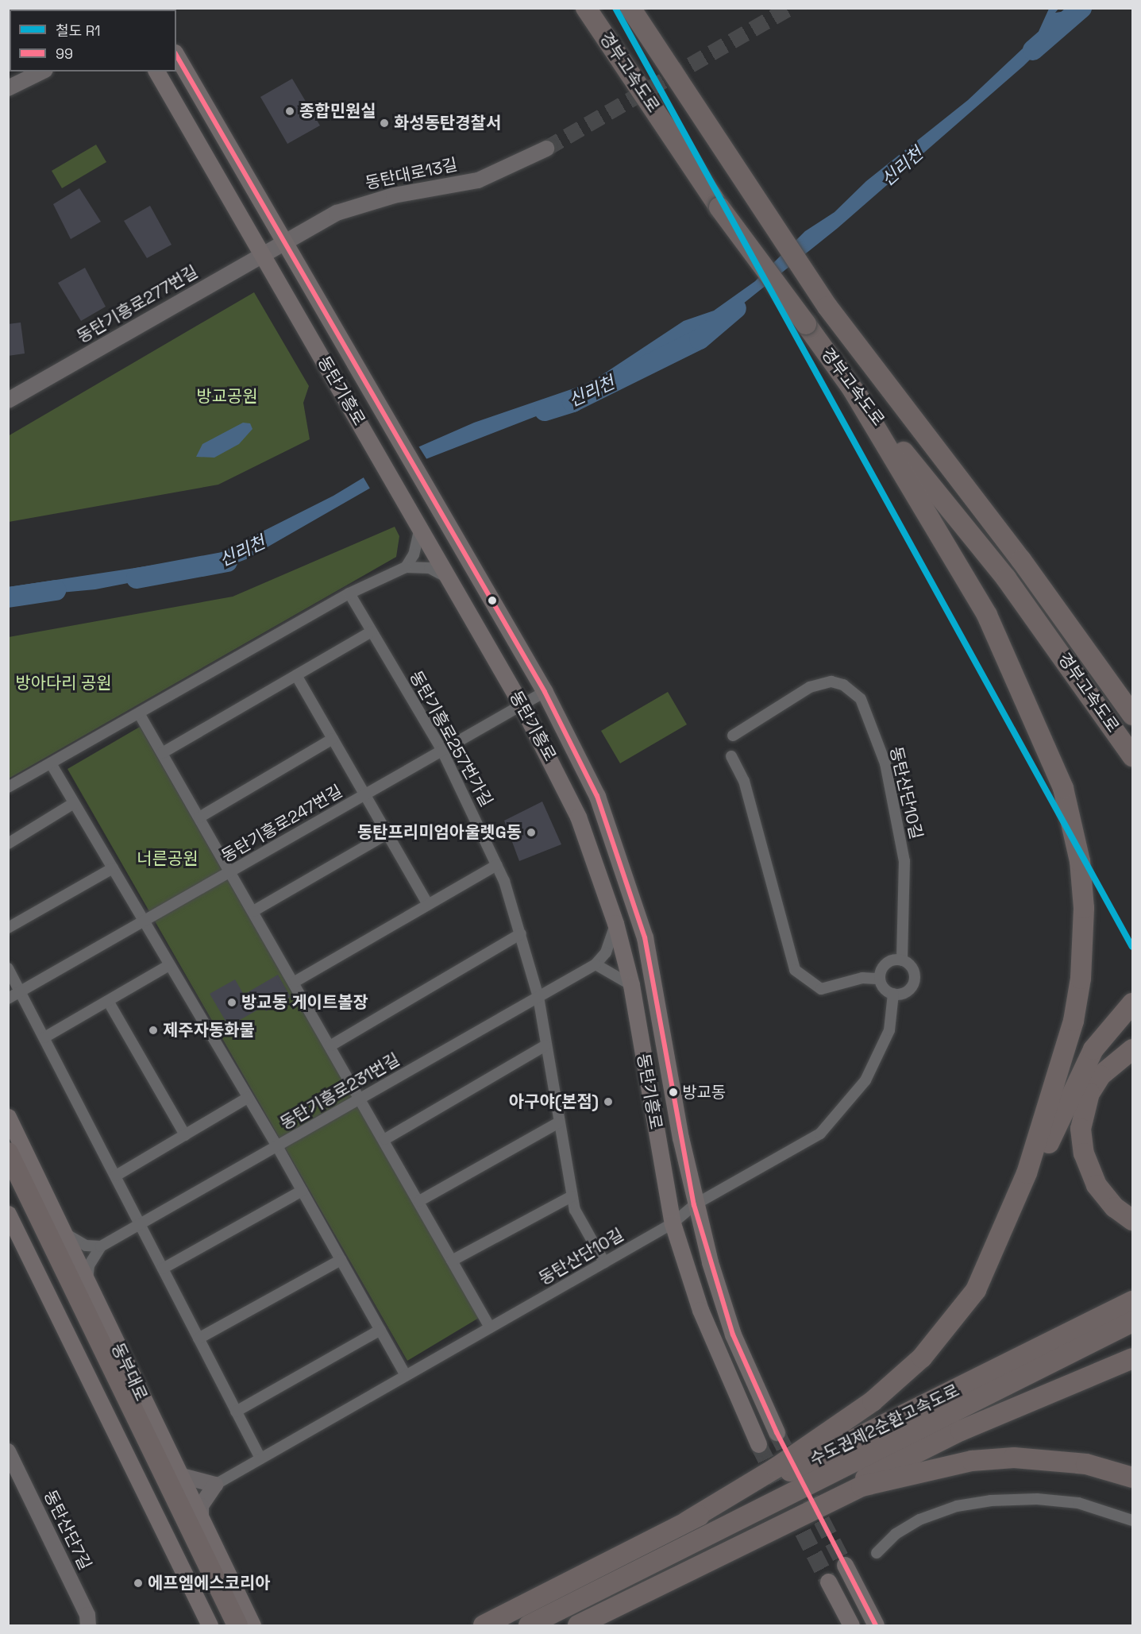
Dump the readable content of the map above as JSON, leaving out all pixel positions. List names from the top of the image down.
{
  "streets": {
    "highway": ["경부고속도로", "동부대로", "수도권제2순환고속도로"],
    "main road": ["동탄기흥로"],
    "street": [
      "동탄대로13길",
      "동탄기흥로277번길",
      "동탄기흥로257번가길",
      "동탄산단10길",
      "동탄기흥로247번길",
      "동탄기흥로231번길",
      "동탄산단7길"
    ]
  },
  "crossings": [
    ["동탄대로13길", "동탄기흥로277번길"],
    ["동탄대로13길", "동탄기흥로"],
    ["동탄기흥로277번길", "동탄기흥로"],
    ["동탄기흥로", "동탄산단10길"],
    ["동탄기흥로", "동탄기흥로247번길"],
    ["동탄기흥로257번가길", "동탄산단10길"],
    ["동탄기흥로257번가길", "동탄기흥로247번길"],
    ["동탄기흥로257번가길", "동탄기흥로231번길"]
  ],
  "water": ["신리천"],
  "parks": ["방교공원", "방아다리 공원", "너른공원"],
  "places": [
    "종합민원실",
    "화성동탄경찰서",
    "동탄프리미엄아울렛G동",
    "방교동 게이트볼장",
    "제주자동화물",
    "방교동",
    "아구야(본점)",
    "에프엠에스코리아"
  ],
  "lines": ["rail line R1", "transit line 99"],
  "legend": ["철도 R1", "99"]
}
